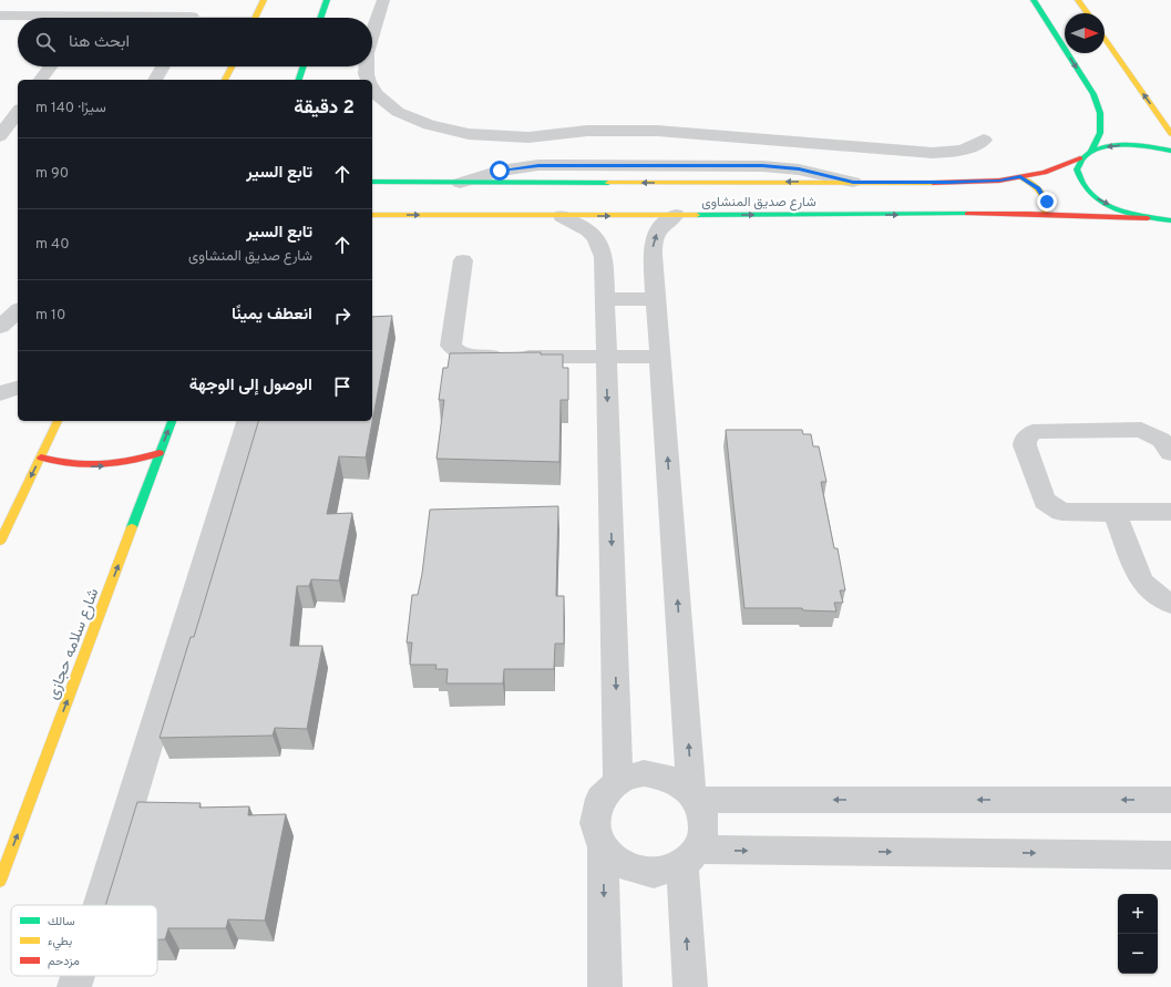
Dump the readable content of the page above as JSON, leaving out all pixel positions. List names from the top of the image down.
{
  "streets": {
    "street": ["شارع صديق المنشاوى", "شارع سلامه حجازى"]
  },
  "legend": ["سالك", "بطيء", "مزدحم"],
  "north": "right",
  "page": {
    "search": "ابحث هنا",
    "heading": ["2 دقيقة", "سيرًا · 140 m"],
    "list": [
      ["تابع السير", "90 m"],
      ["تابع السير", "شارع صديق المنشاوى", "40 m"],
      ["انعطف يمينًا", "10 m"],
      "الوصول إلى الوجهة"
    ],
    "map_buttons": ["+", "−"]
  }
}
